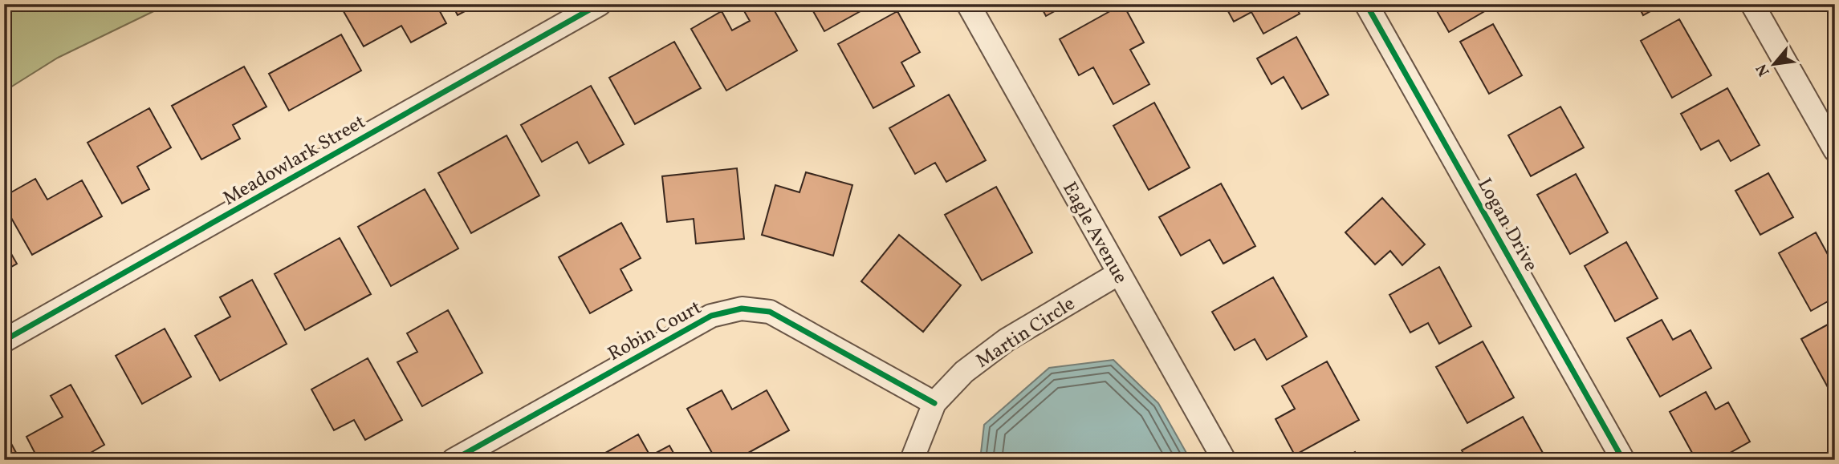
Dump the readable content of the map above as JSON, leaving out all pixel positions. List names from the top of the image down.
{
  "streets": {
    "street": [
      "Meadowlark Street",
      "Logan Drive",
      "Eagle Avenue",
      "Robin Court",
      "Martin Circle"
    ]
  },
  "crossings": [
    ["Eagle Avenue", "Martin Circle"],
    ["Robin Court", "Martin Circle"]
  ],
  "north": "bottom left"
}
